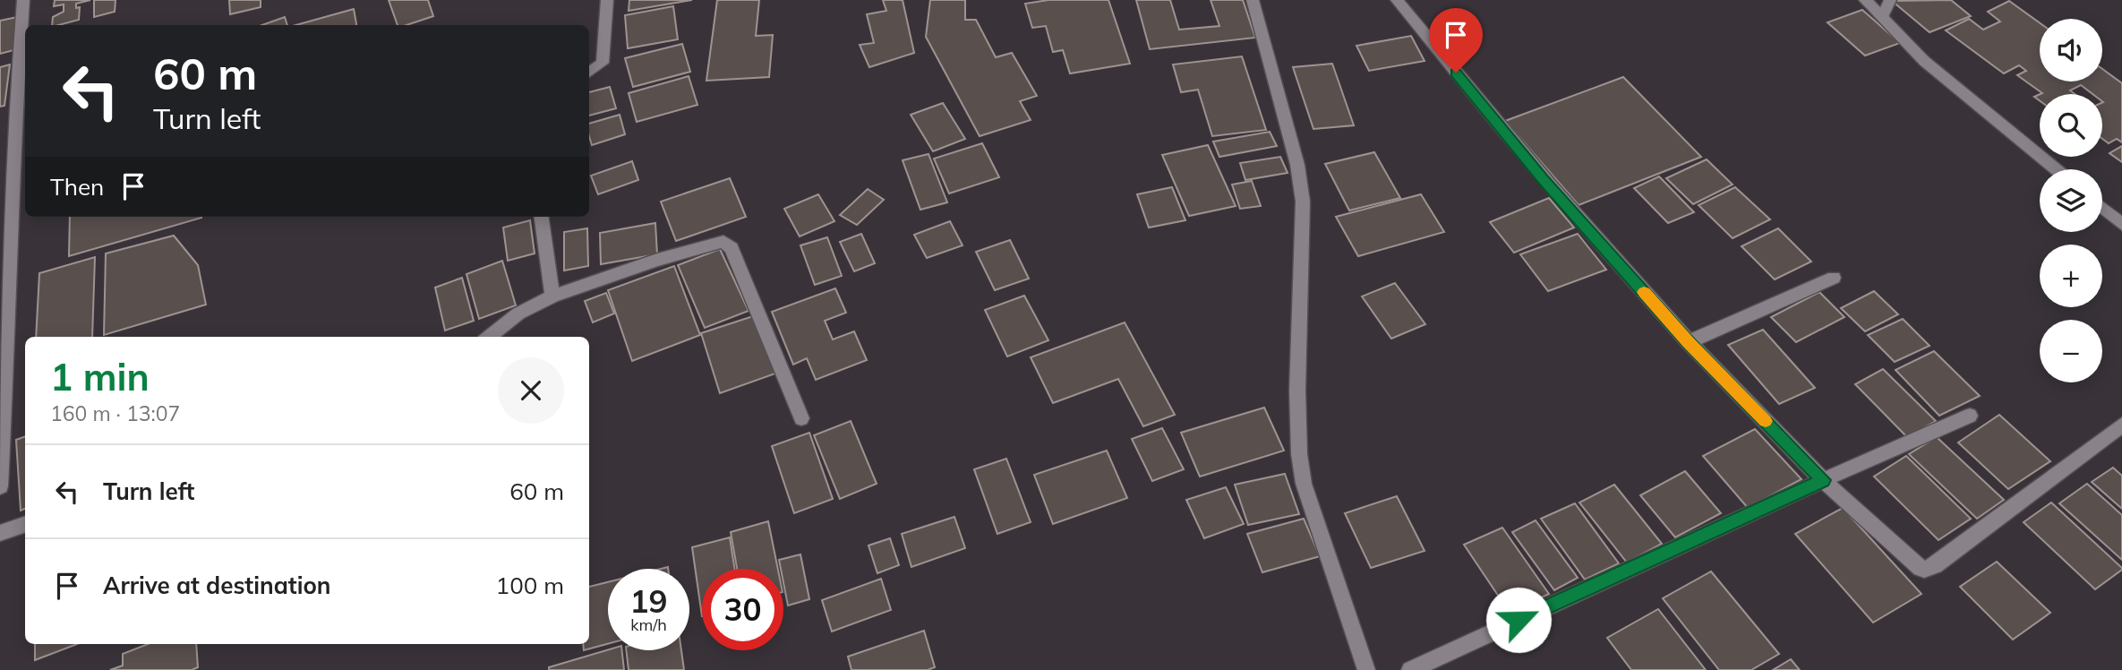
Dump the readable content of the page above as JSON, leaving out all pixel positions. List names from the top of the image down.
{
  "page": {
    "map_buttons": ["+", "−"],
    "turn": ["60 m", "Turn left"],
    "then": "Then",
    "heading": ["1 min", "160 m · 13:07"],
    "list": [
      {
        "name": "Turn left",
        "value": "60 m"
      },
      {
        "name": "Arrive at destination",
        "value": "100 m"
      }
    ],
    "speed": "19 km/h",
    "limit": "30"
  }
}
